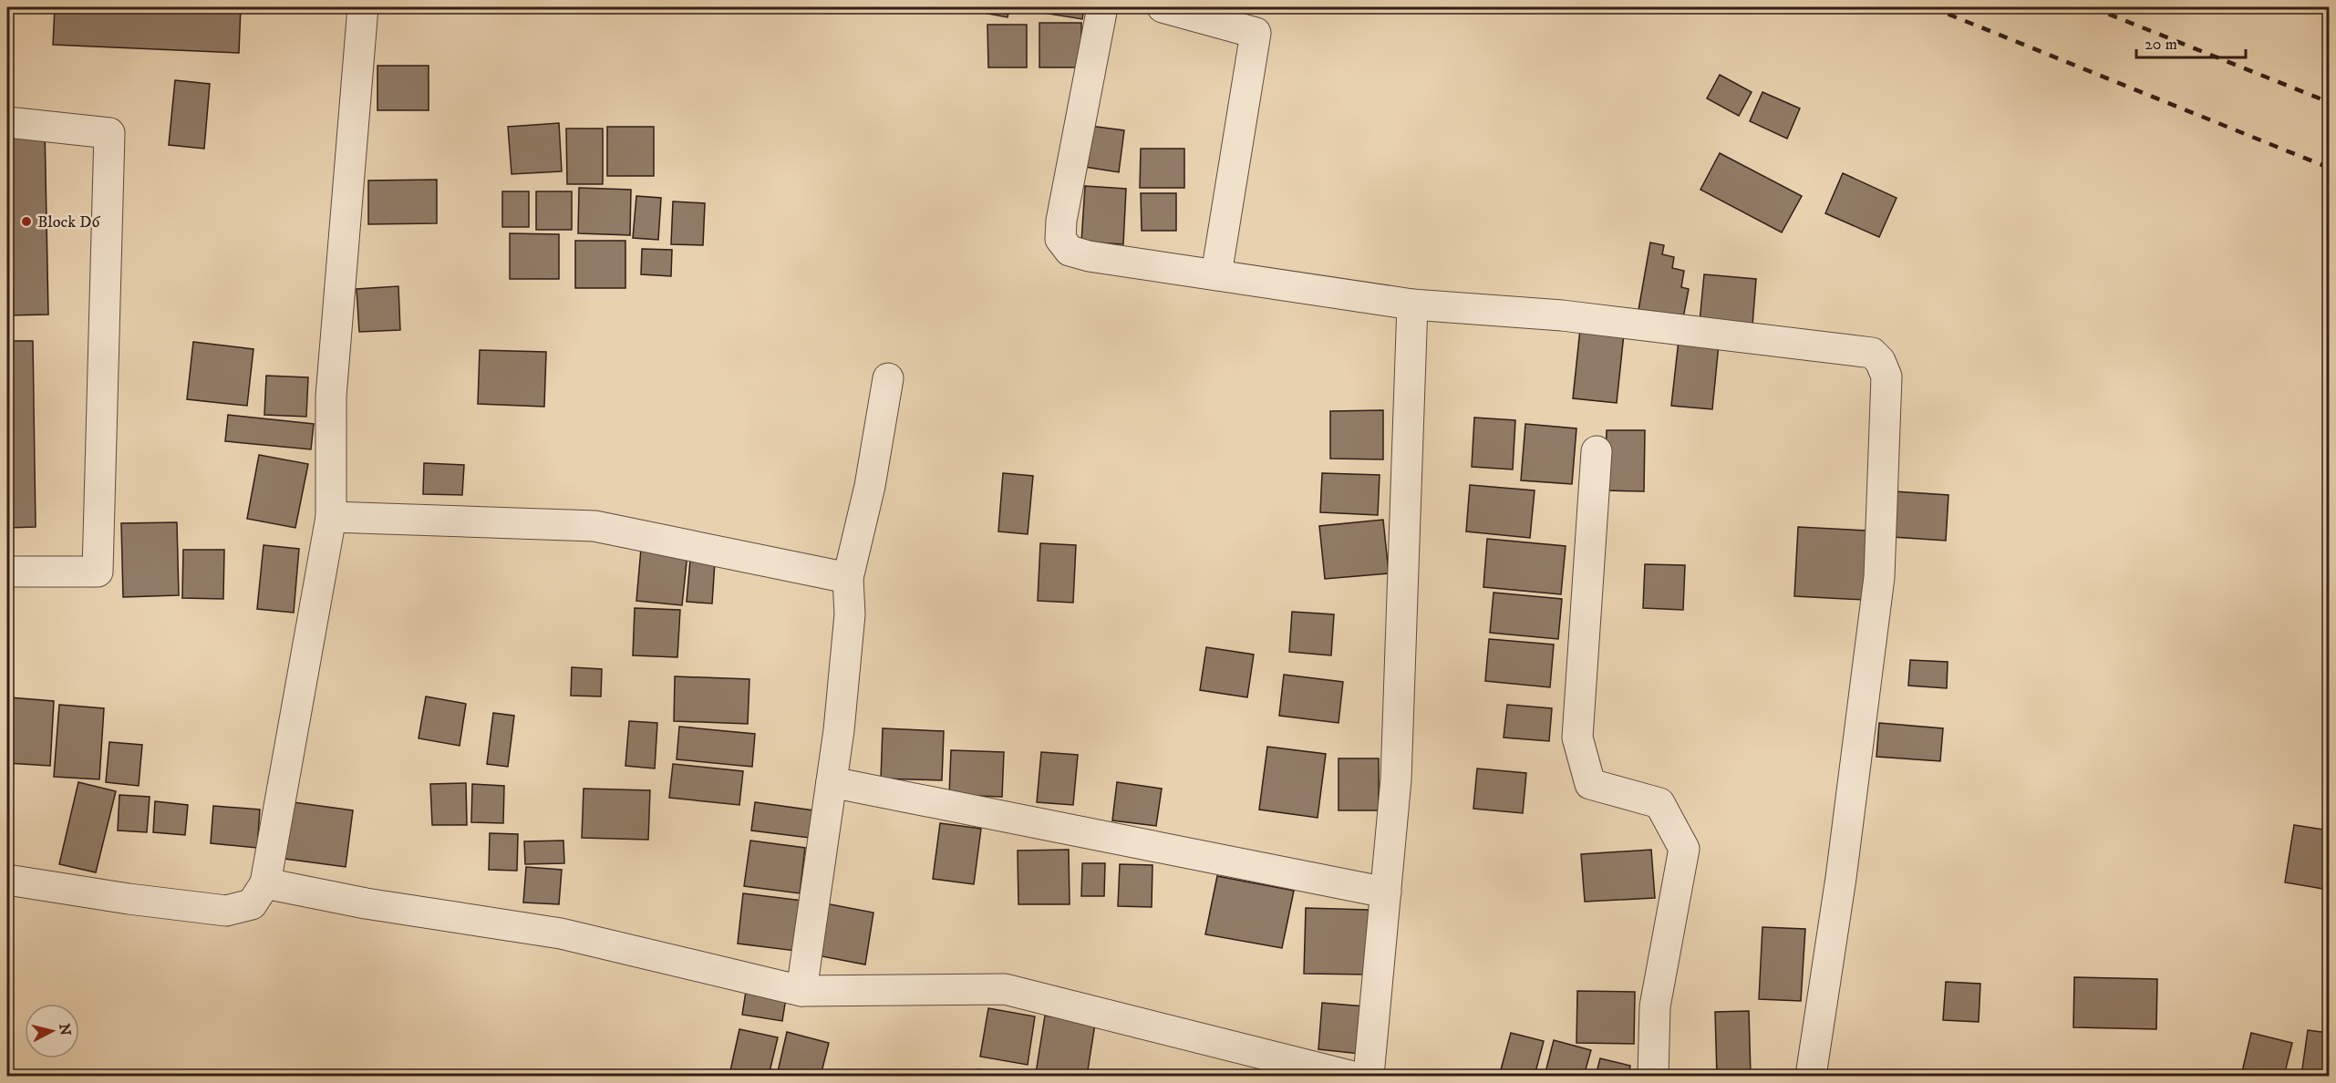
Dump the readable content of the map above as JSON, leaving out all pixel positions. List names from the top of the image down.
{
  "places": ["Block D6"],
  "scale_bar": "20 m",
  "north": "right"
}
